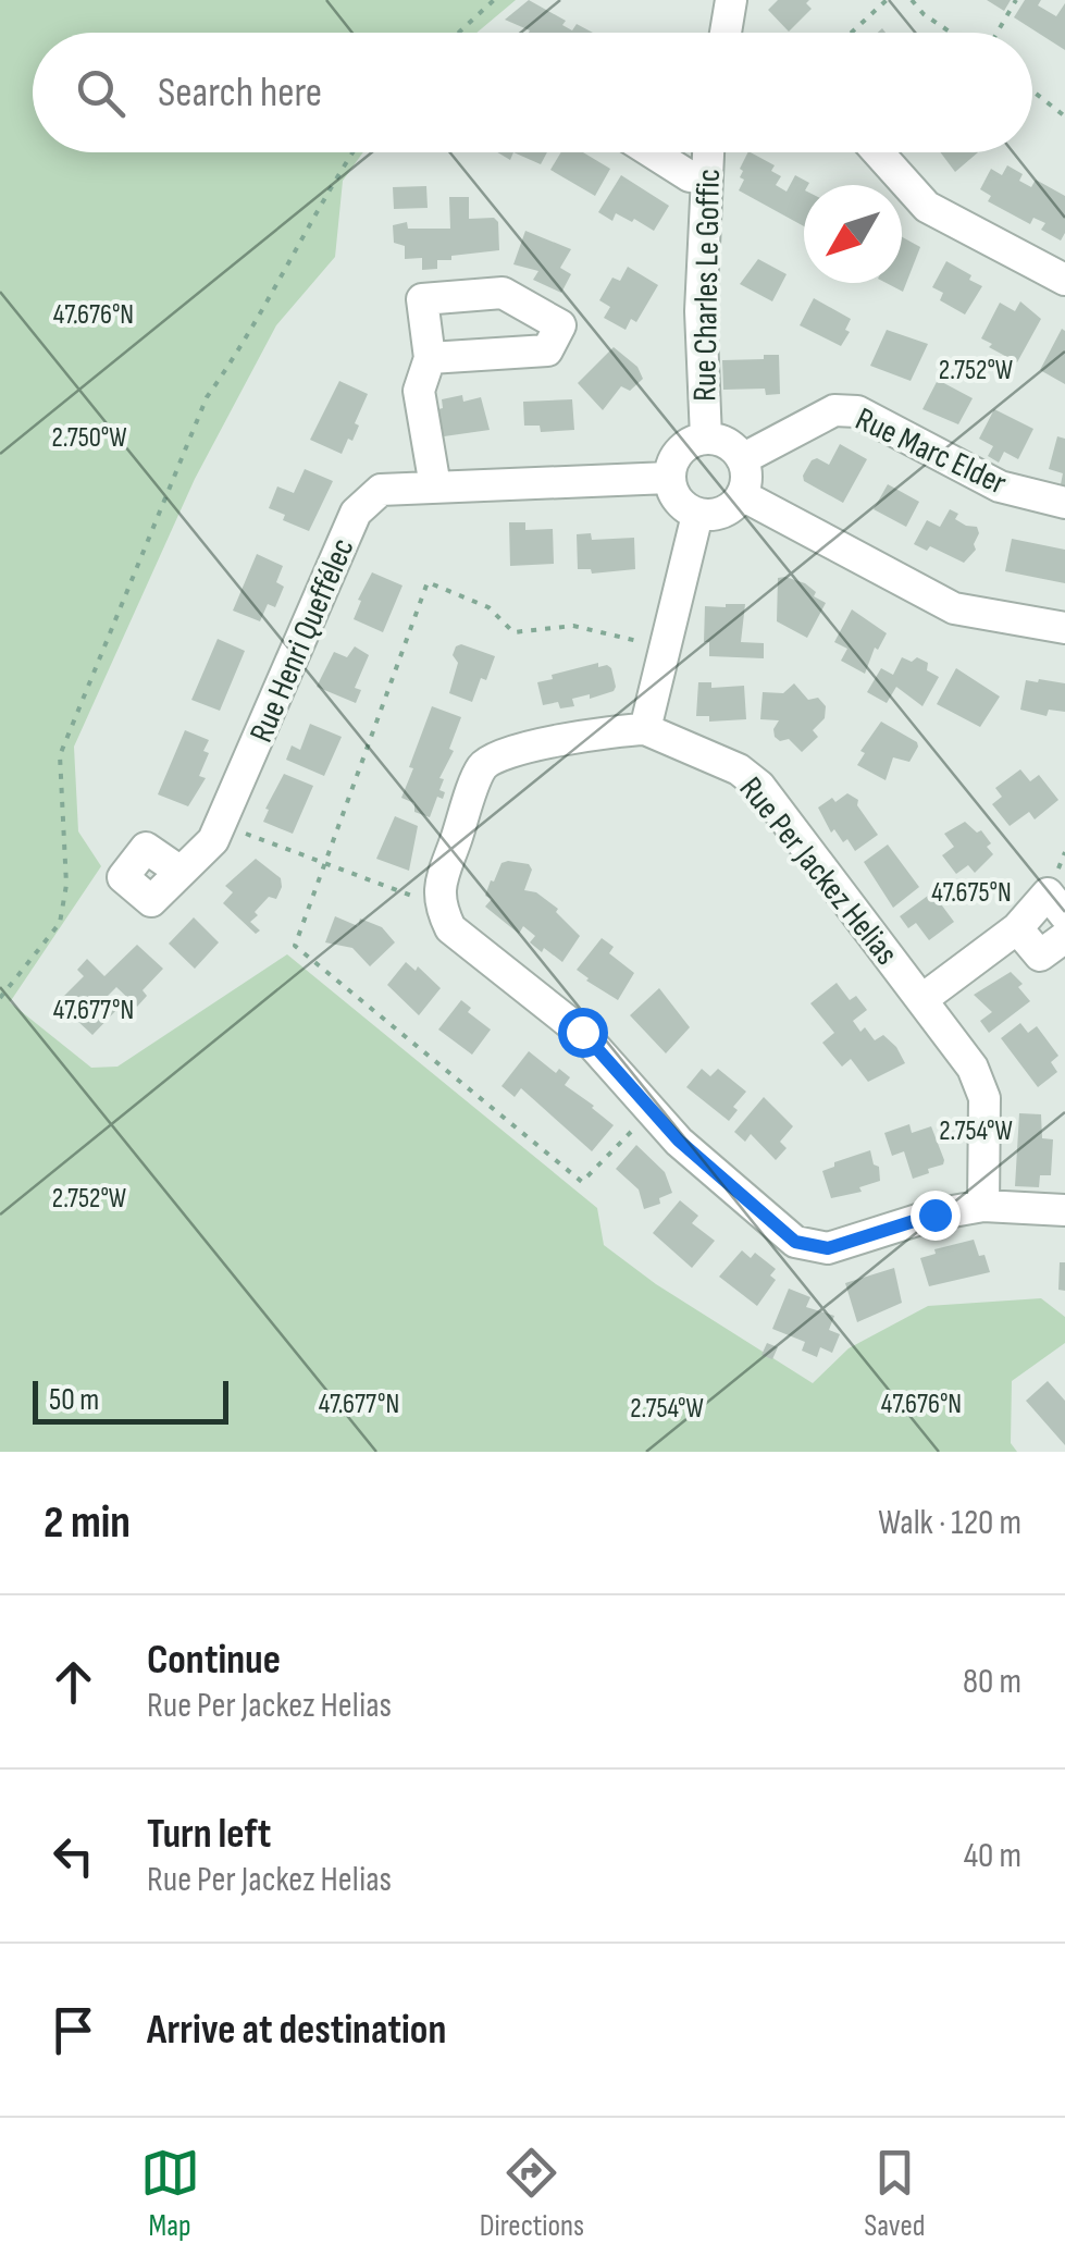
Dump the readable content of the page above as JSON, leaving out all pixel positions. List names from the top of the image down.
{
  "streets": {
    "street": [
      "Rue Charles Le Goffic",
      "Rue Marc Elder",
      "Rue Henri Queffélec",
      "Rue Per Jackez Helias"
    ]
  },
  "crossings": [
    ["Rue Charles Le Goffic", "Rue Marc Elder"],
    ["Rue Charles Le Goffic", "Rue Henri Queffélec"],
    ["Rue Marc Elder", "Rue Henri Queffélec"]
  ],
  "scale_bar": "50 m",
  "north": "bottom left",
  "page": {
    "search": "Search here",
    "scale": "50 m",
    "heading": ["2 min", "Walk · 120 m"],
    "list": [
      ["Continue", "Rue Per Jackez Helias", "80 m"],
      ["Turn left", "Rue Per Jackez Helias", "40 m"],
      "Arrive at destination"
    ],
    "nav": ["Map", "Directions", "Saved"]
  },
  "coordinates": [
    "47.676°N",
    "2.752°W",
    "2.750°W",
    "47.675°N",
    "47.677°N",
    "2.754°W"
  ]
}
